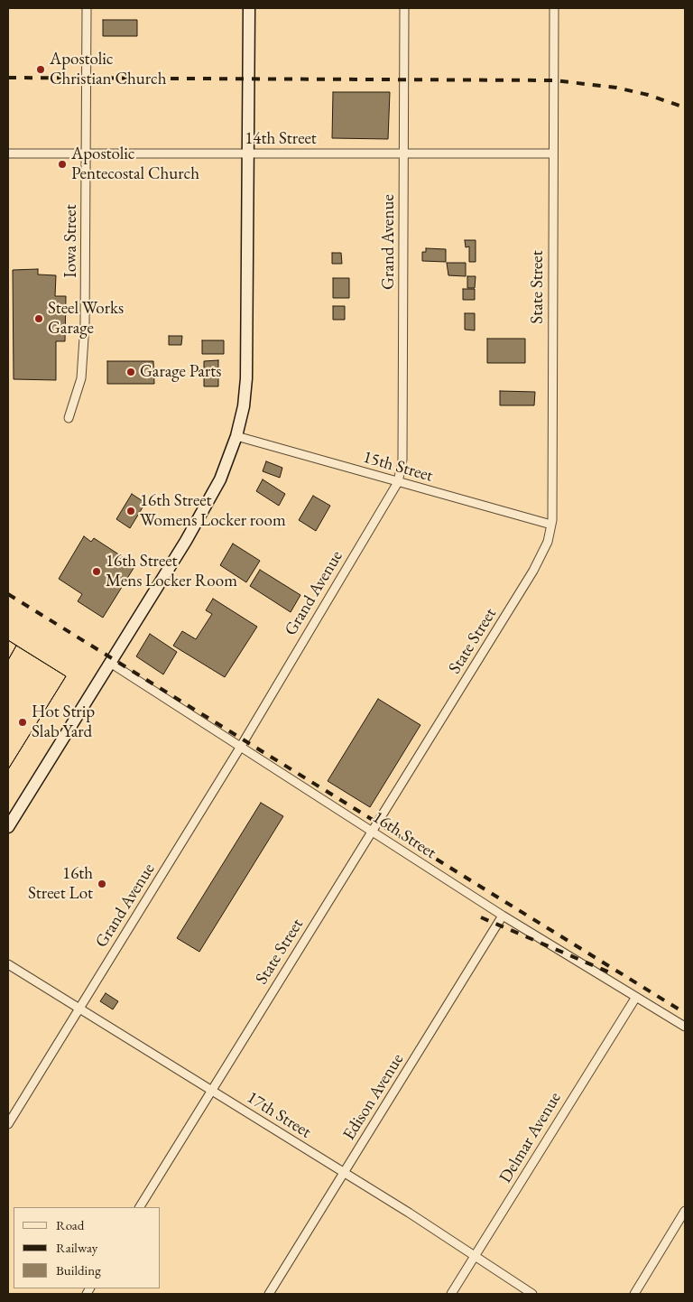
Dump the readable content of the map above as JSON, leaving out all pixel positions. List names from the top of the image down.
{
  "streets": {
    "street": [
      "14th Street",
      "Iowa Street",
      "Grand Avenue",
      "State Street",
      "15th Street",
      "16th Street",
      "Edison Avenue",
      "17th Street",
      "Delmar Avenue"
    ]
  },
  "crossings": [
    ["14th Street", "Iowa Street"],
    ["14th Street", "Grand Avenue"],
    ["14th Street", "State Street"],
    ["Grand Avenue", "15th Street"],
    ["Grand Avenue", "16th Street"],
    ["Grand Avenue", "17th Street"],
    ["State Street", "15th Street"],
    ["State Street", "16th Street"],
    ["State Street", "17th Street"],
    ["16th Street", "Edison Avenue"],
    ["16th Street", "Delmar Avenue"],
    ["Edison Avenue", "17th Street"],
    ["17th Street", "Delmar Avenue"]
  ],
  "places": [
    "Apostolic Christian Church",
    "Apostolic Pentecostal Church",
    "Steel Works Garage",
    "Garage Parts",
    "16th Street Womens Locker room",
    "16th Street Mens Locker Room",
    "Hot Strip Slab Yard",
    "16th Street Lot"
  ],
  "legend": ["Road", "Railway", "Building"]
}
